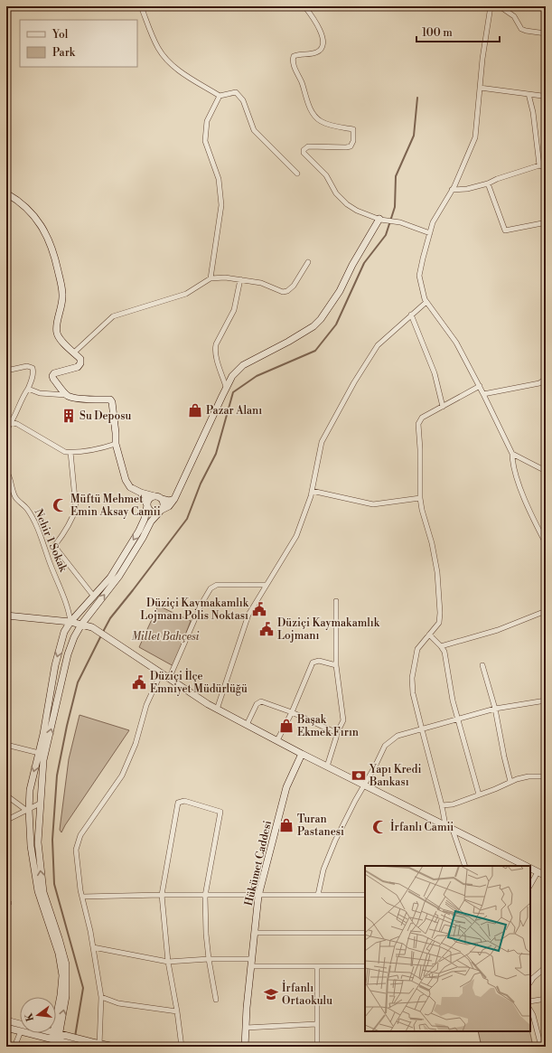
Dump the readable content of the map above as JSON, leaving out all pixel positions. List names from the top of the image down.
{
  "streets": {
    "street": ["Nehir 1 Sokak", "Hükümet Caddesi"]
  },
  "parks": ["Millet Bahçesi"],
  "places": {
    "shop": ["Pazar Alanı", "Başak Ekmek Fırın", "Turan Pastanesi"],
    "building": ["Su Deposu"],
    "mosque": ["Müftü Mehmet Emin Aksay Camii", "İrfanlı Camii"],
    "public building": ["Düziçi Kaymakamlık Lojmanı Polis Noktası", "Düziçi Kaymakamlık Lojmanı", "Düziçi İlçe Emniyet Müdürlüğü"],
    "bank": ["Yapı Kredi Bankası"],
    "school or university": ["İrfanlı Ortaokulu"]
  },
  "legend": ["Yol", "Park"],
  "scale_bar": "100 m",
  "north": "left"
}
